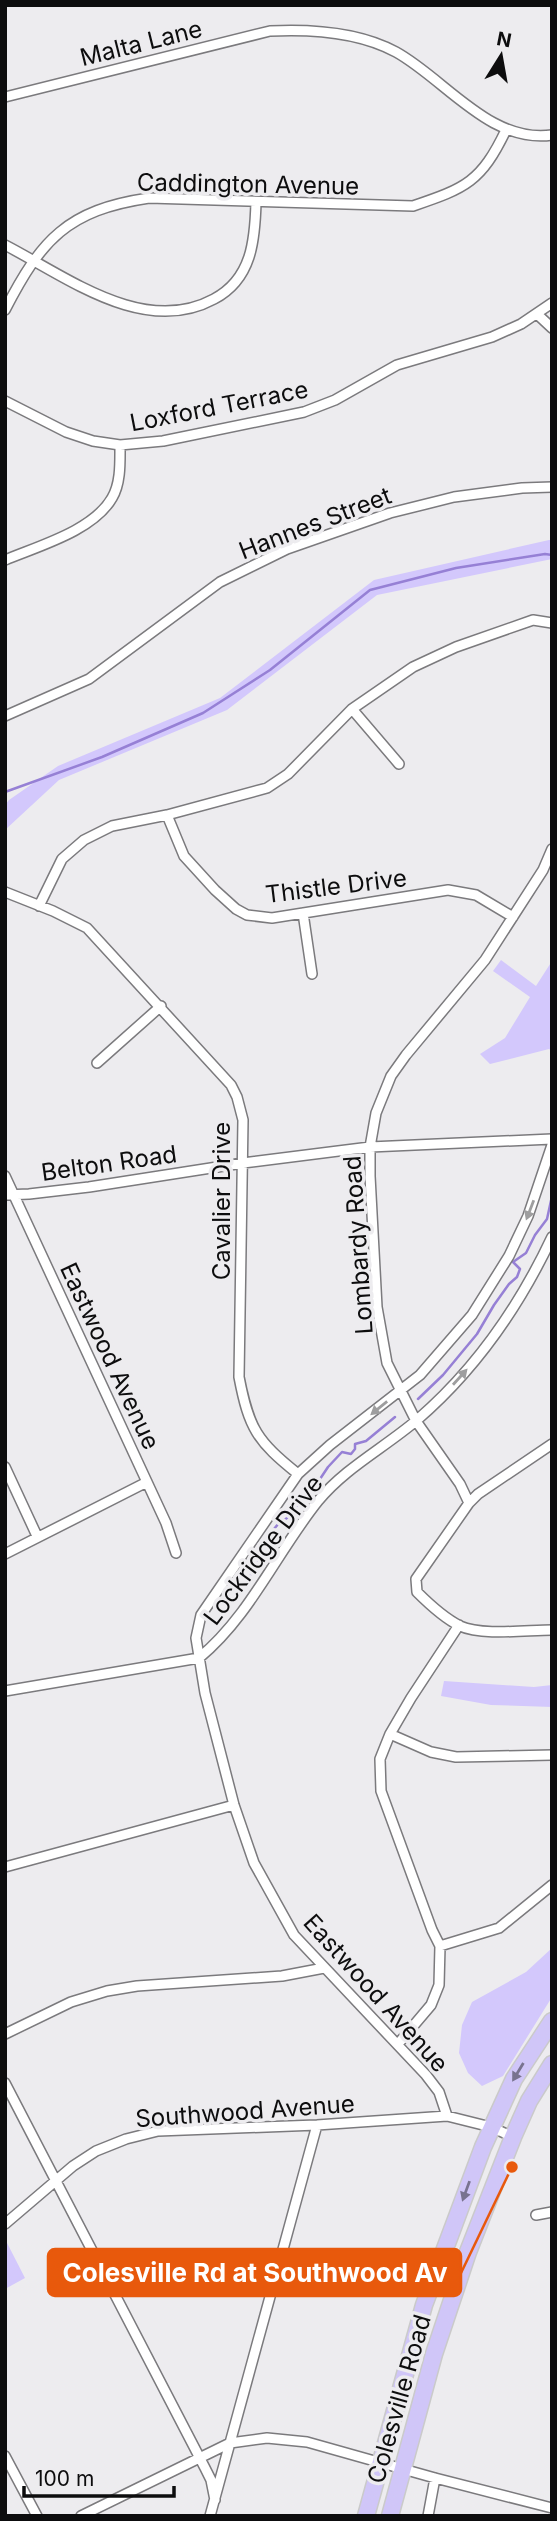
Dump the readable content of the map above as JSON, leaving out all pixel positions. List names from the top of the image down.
{
  "streets": {
    "highway": ["Colesville Road"],
    "street": [
      "Malta Lane",
      "Caddington Avenue",
      "Loxford Terrace",
      "Hannes Street",
      "Thistle Drive",
      "Belton Road",
      "Cavalier Drive",
      "Lombardy Road",
      "Eastwood Avenue",
      "Lockridge Drive",
      "Southwood Avenue"
    ]
  },
  "crossings": [
    ["Malta Lane", "Caddington Avenue"],
    ["Thistle Drive", "Lombardy Road"],
    ["Belton Road", "Cavalier Drive"],
    ["Belton Road", "Lombardy Road"],
    ["Belton Road", "Eastwood Avenue"],
    ["Cavalier Drive", "Lockridge Drive"],
    ["Lombardy Road", "Lockridge Drive"],
    ["Eastwood Avenue", "Lockridge Drive"],
    ["Eastwood Avenue", "Southwood Avenue"],
    ["Southwood Avenue", "Colesville Road"]
  ],
  "places": ["Colesville Rd at Southwood Av"],
  "scale_bar": "100 m",
  "north": "top"
}
